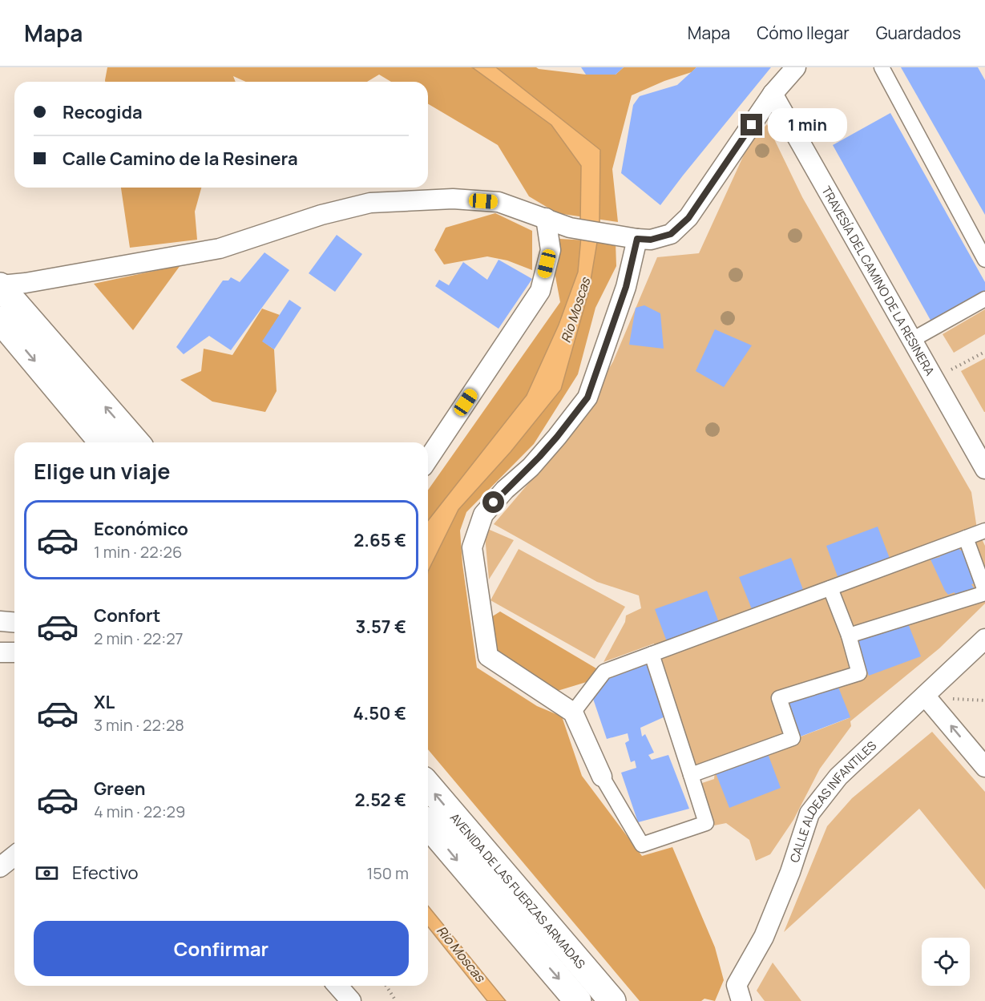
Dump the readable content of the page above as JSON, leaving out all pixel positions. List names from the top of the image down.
{
  "streets": {
    "main road": ["AVENIDA DE LAS FUERZAS ARMADAS"],
    "street": ["TRAVESÍA DEL CAMINO DE LA RESINERA", "CALLE ALDEAS INFANTILES"]
  },
  "water": ["Rio Moscas"],
  "page": {
    "header": "Mapa",
    "nav": ["Mapa", "Cómo llegar", "Guardados"],
    "banner": ["Recogida", "Calle Camino de la Resinera"],
    "bubble": "1 min",
    "heading": "Elige un viaje",
    "list": [
      {
        "name": "Económico",
        "note": "1 min · 22:26",
        "value": "2.65 €"
      },
      {
        "name": "Confort",
        "note": "2 min · 22:27",
        "value": "3.57 €"
      },
      {
        "name": "XL",
        "note": "3 min · 22:28",
        "value": "4.50 €"
      },
      {
        "name": "Green",
        "note": "4 min · 22:29",
        "value": "2.52 €"
      }
    ],
    "pay": ["Efectivo", "150 m"],
    "buttons": "Confirmar"
  }
}
